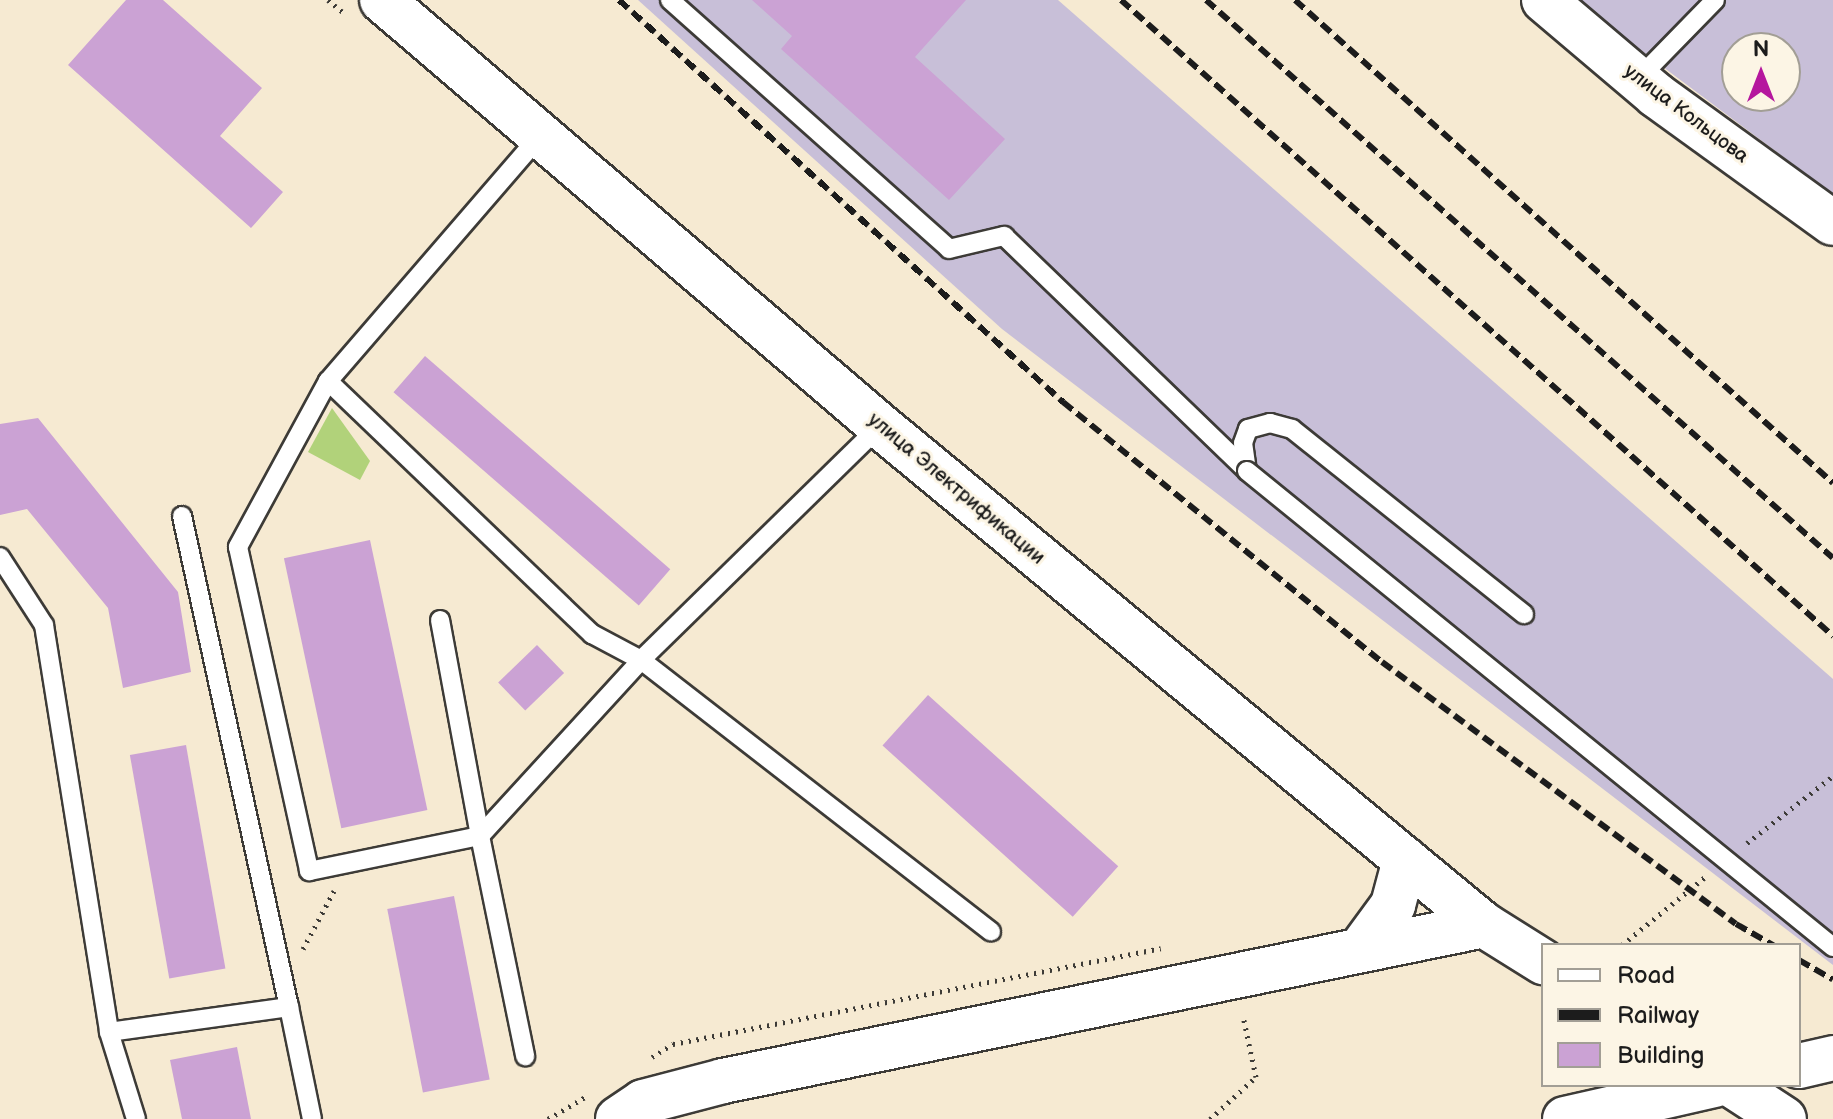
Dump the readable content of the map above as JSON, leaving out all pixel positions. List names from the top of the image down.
{
  "streets": {
    "main road": ["улица Кольцова", "улица Электрификации"]
  },
  "legend": ["Road", "Railway", "Building"],
  "north": "top"
}
